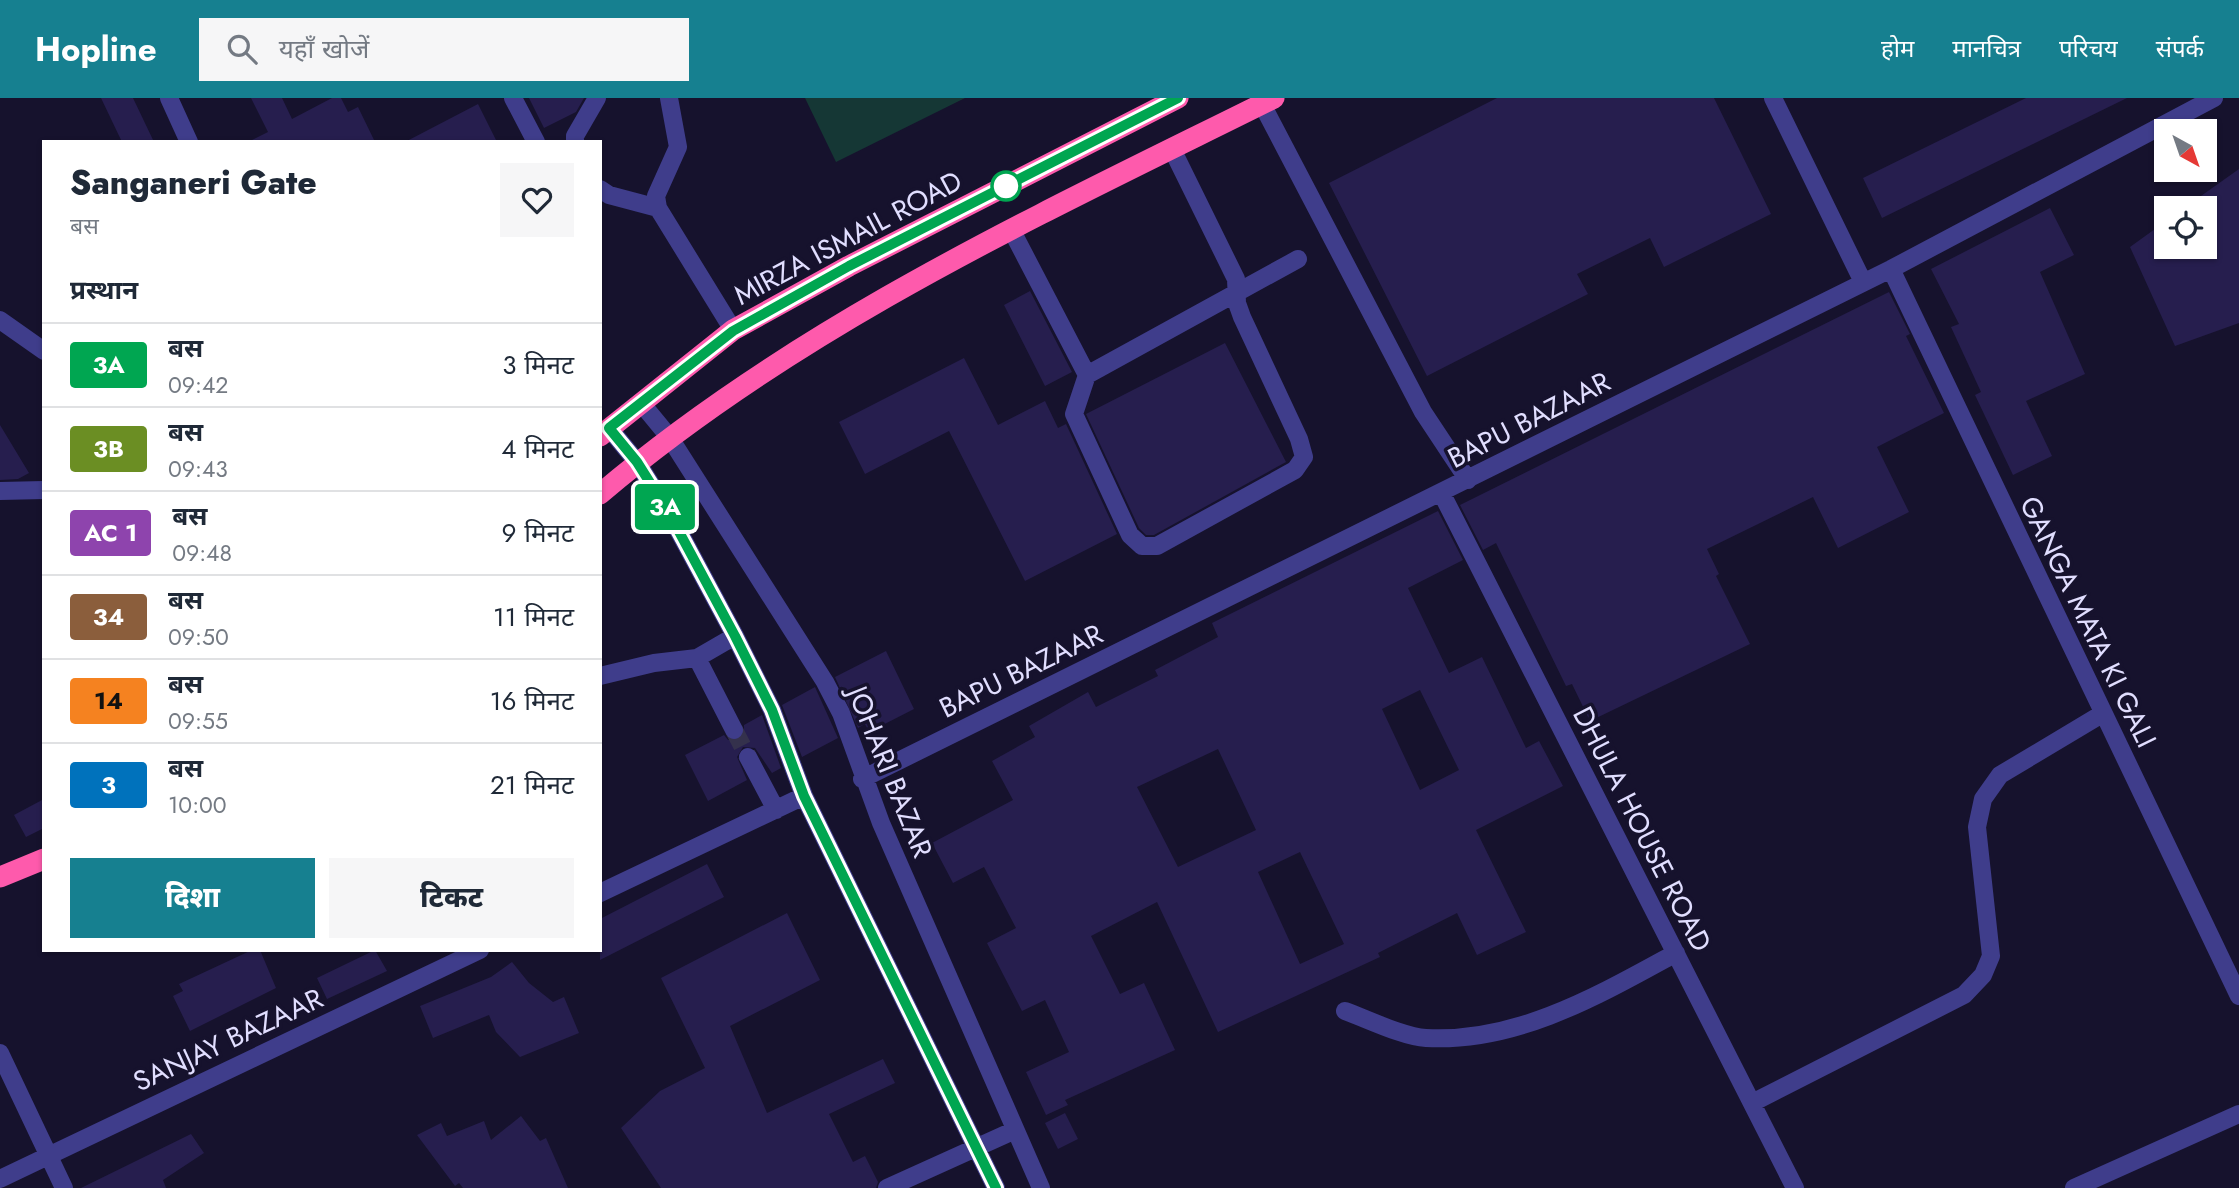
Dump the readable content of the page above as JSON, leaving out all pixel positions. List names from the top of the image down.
{
  "streets": {
    "highway": ["MIRZA ISMAIL ROAD"],
    "street": [
      "BAPU BAZAAR",
      "GANGA MATA KI GALI",
      "JOHARI BAZAR",
      "DHULA HOUSE ROAD",
      "SANJAY BAZAAR"
    ]
  },
  "crossings": [
    ["MIRZA ISMAIL ROAD", "JOHARI BAZAR"],
    ["BAPU BAZAAR", "GANGA MATA KI GALI"],
    ["BAPU BAZAAR", "JOHARI BAZAR"],
    ["BAPU BAZAAR", "DHULA HOUSE ROAD"]
  ],
  "lines": ["bus line 3A"],
  "north": "bottom right",
  "page": {
    "header": "Hopline",
    "search": "यहाँ खोजें",
    "nav": [
      "होम",
      "मानचित्र",
      "परिचय",
      "संपर्क"
    ],
    "on_map": "3A",
    "heading": [
      ["Sanganeri Gate", "बस"],
      "प्रस्थान"
    ],
    "list": [
      {
        "mark": "3A",
        "name": "बस",
        "note": "09:42",
        "value": "3 मिनट"
      },
      {
        "mark": "3B",
        "name": "बस",
        "note": "09:43",
        "value": "4 मिनट"
      },
      {
        "mark": "AC 1",
        "name": "बस",
        "note": "09:48",
        "value": "9 मिनट"
      },
      {
        "mark": "34",
        "name": "बस",
        "note": "09:50",
        "value": "11 मिनट"
      },
      {
        "mark": "14",
        "name": "बस",
        "note": "09:55",
        "value": "16 मिनट"
      },
      {
        "mark": "3",
        "name": "बस",
        "note": "10:00",
        "value": "21 मिनट"
      }
    ],
    "buttons": ["दिशा", "टिकट"]
  }
}
